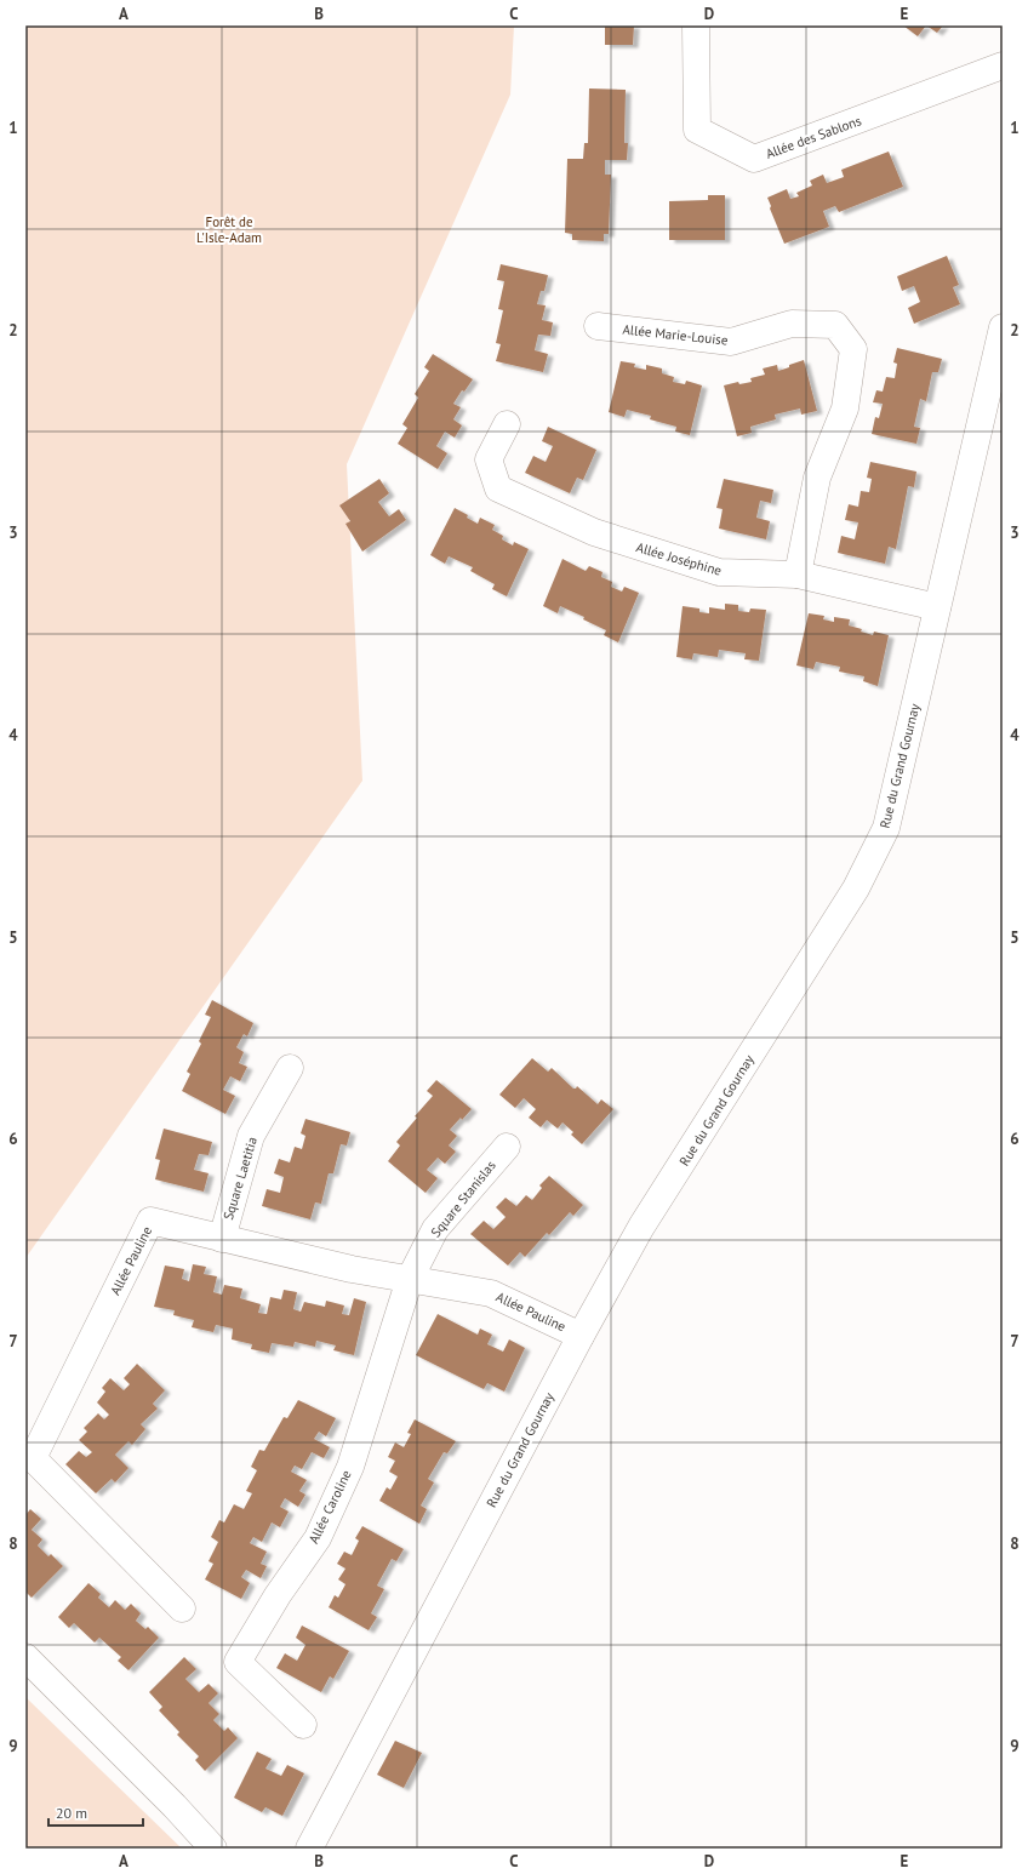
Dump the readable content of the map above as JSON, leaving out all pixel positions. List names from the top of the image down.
{
  "streets": {
    "street": [
      "Allée des Sablons",
      "Allée Marie-Louise",
      "Allée Joséphine",
      "Rue du Grand Gournay",
      "Square Laetitia",
      "Square Stanislas",
      "Allée Pauline",
      "Allée Caroline"
    ]
  },
  "crossings": [
    ["Allée Marie-Louise", "Allée Joséphine"],
    ["Allée Joséphine", "Rue du Grand Gournay"],
    ["Rue du Grand Gournay", "Allée Pauline"],
    ["Square Laetitia", "Allée Pauline"],
    ["Square Stanislas", "Allée Pauline"],
    ["Square Stanislas", "Allée Caroline"],
    ["Allée Pauline", "Allée Caroline"]
  ],
  "parks": ["Forêt de L'Isle-Adam"],
  "scale_bar": "20 m",
  "grid": {
    "columns": [
      "A",
      "B",
      "C",
      "D",
      "E"
    ],
    "rows": [
      "1",
      "2",
      "3",
      "4",
      "5",
      "6",
      "7",
      "8",
      "9"
    ]
  }
}
